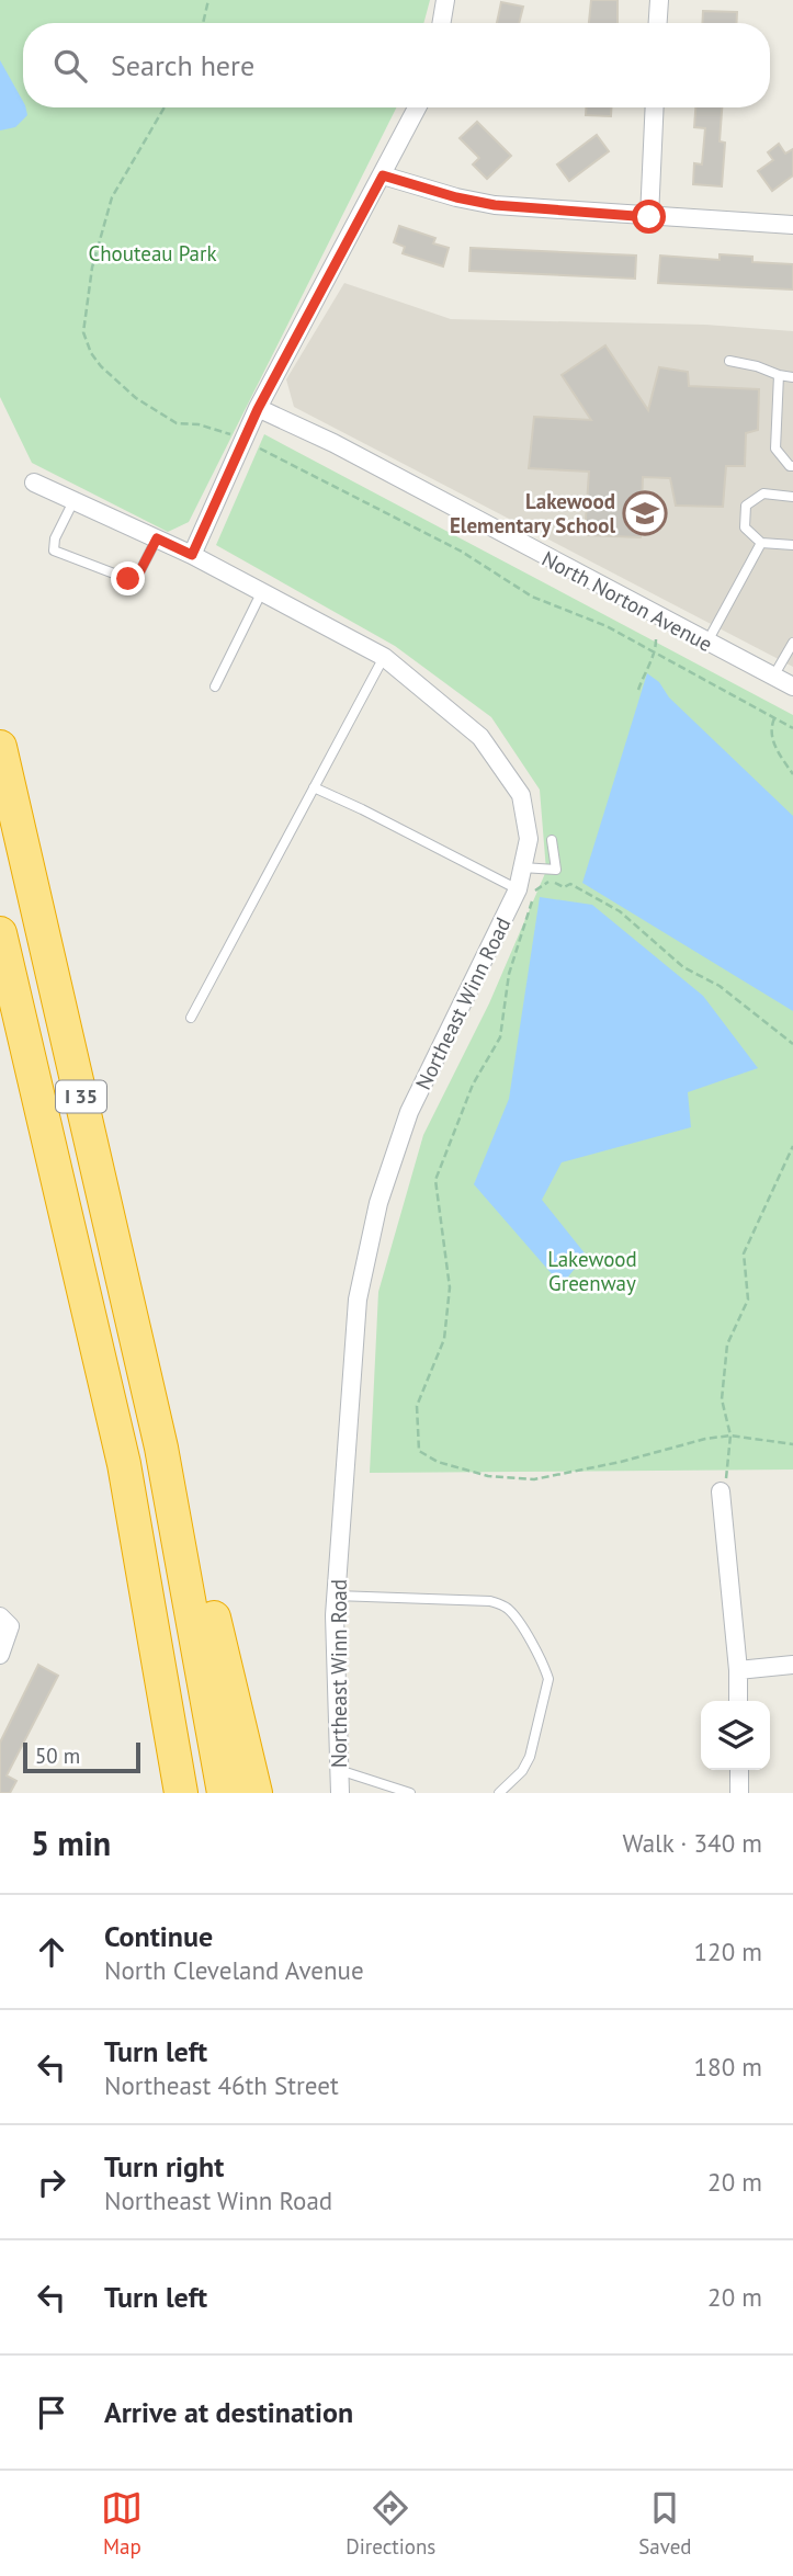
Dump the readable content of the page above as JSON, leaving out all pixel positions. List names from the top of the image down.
{
  "streets": {
    "highway": ["I 35"],
    "street": ["North Norton Avenue", "Northeast Winn Road"]
  },
  "parks": ["Chouteau Park", "Lakewood Greenway"],
  "places": {
    "school or university": ["Lakewood Elementary School"]
  },
  "scale_bar": "50 m",
  "page": {
    "search": "Search here",
    "scale": "50 m",
    "heading": ["5 min", "Walk · 340 m"],
    "list": [
      ["Continue", "North Cleveland Avenue", "120 m"],
      ["Turn left", "Northeast 46th Street", "180 m"],
      ["Turn right", "Northeast Winn Road", "20 m"],
      ["Turn left", "20 m"],
      "Arrive at destination"
    ],
    "nav": ["Map", "Directions", "Saved"]
  }
}
